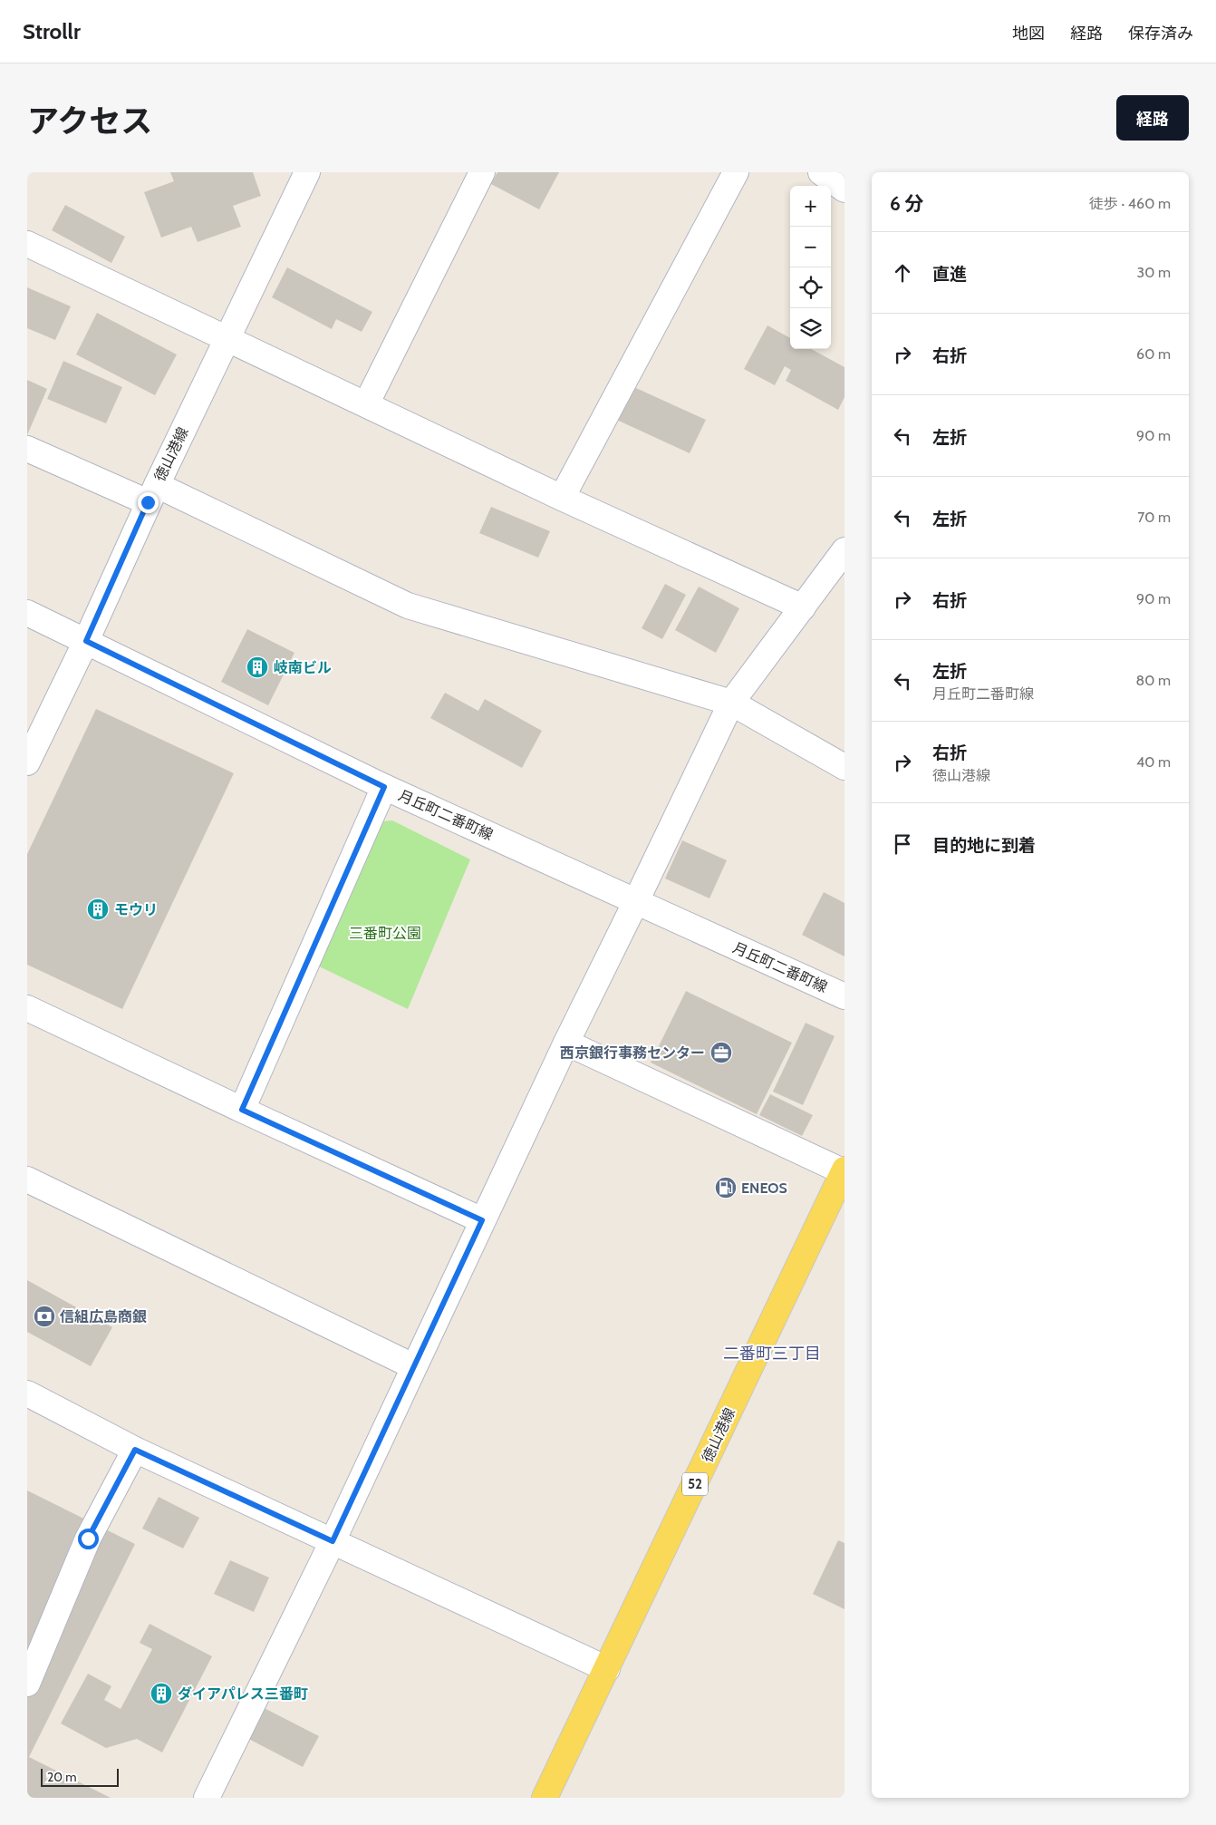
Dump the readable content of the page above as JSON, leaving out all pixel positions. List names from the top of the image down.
{
  "streets": {
    "main road": ["徳山港線", "52"],
    "street": ["月丘町二番町線"]
  },
  "crossings": [
    ["徳山港線", "月丘町二番町線"]
  ],
  "districts": ["二番町三丁目"],
  "parks": ["三番町公園"],
  "places": {
    "building": ["岐南ビル", "モウリ", "ダイアパレス三番町"],
    "office": ["西京銀行事務センター"],
    "fuel station": ["ENEOS"],
    "bank": ["信組広島商銀"]
  },
  "scale_bar": "20 m",
  "page": {
    "header": "Strollr",
    "nav": ["地図", "経路", "保存済み"],
    "title": "アクセス",
    "buttons": "経路",
    "heading": ["6 分", "徒歩 · 460 m"],
    "map_buttons": ["+", "−"],
    "list": [
      ["直進", "30 m"],
      ["右折", "60 m"],
      ["左折", "90 m"],
      ["左折", "70 m"],
      ["右折", "90 m"],
      ["左折", "月丘町二番町線", "80 m"],
      ["右折", "徳山港線", "40 m"],
      "目的地に到着"
    ],
    "scale": "20 m"
  }
}
